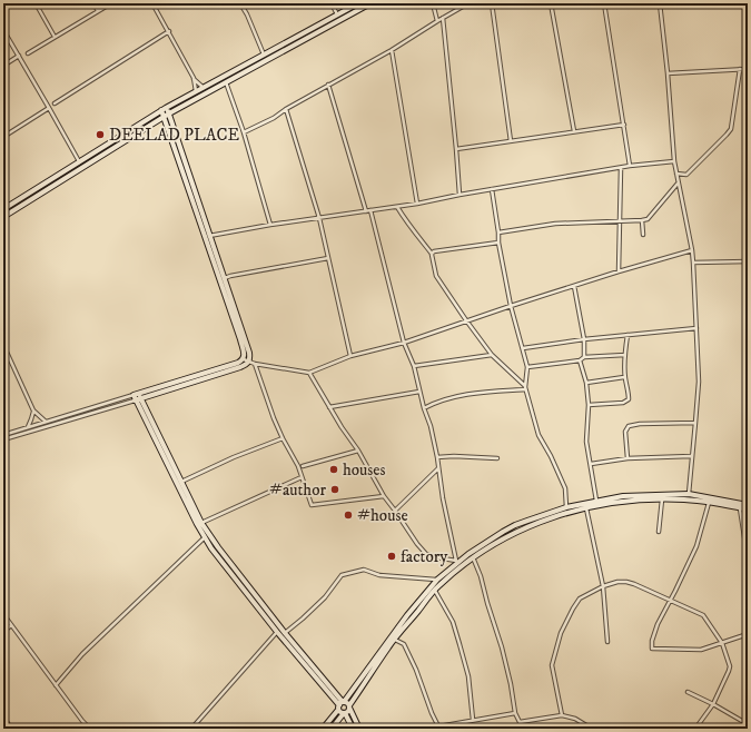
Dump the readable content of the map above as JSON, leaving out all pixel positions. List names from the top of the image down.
{
  "places": [
    "DEELAD PLACE",
    "houses",
    "#author",
    "#house",
    "factory"
  ]
}
